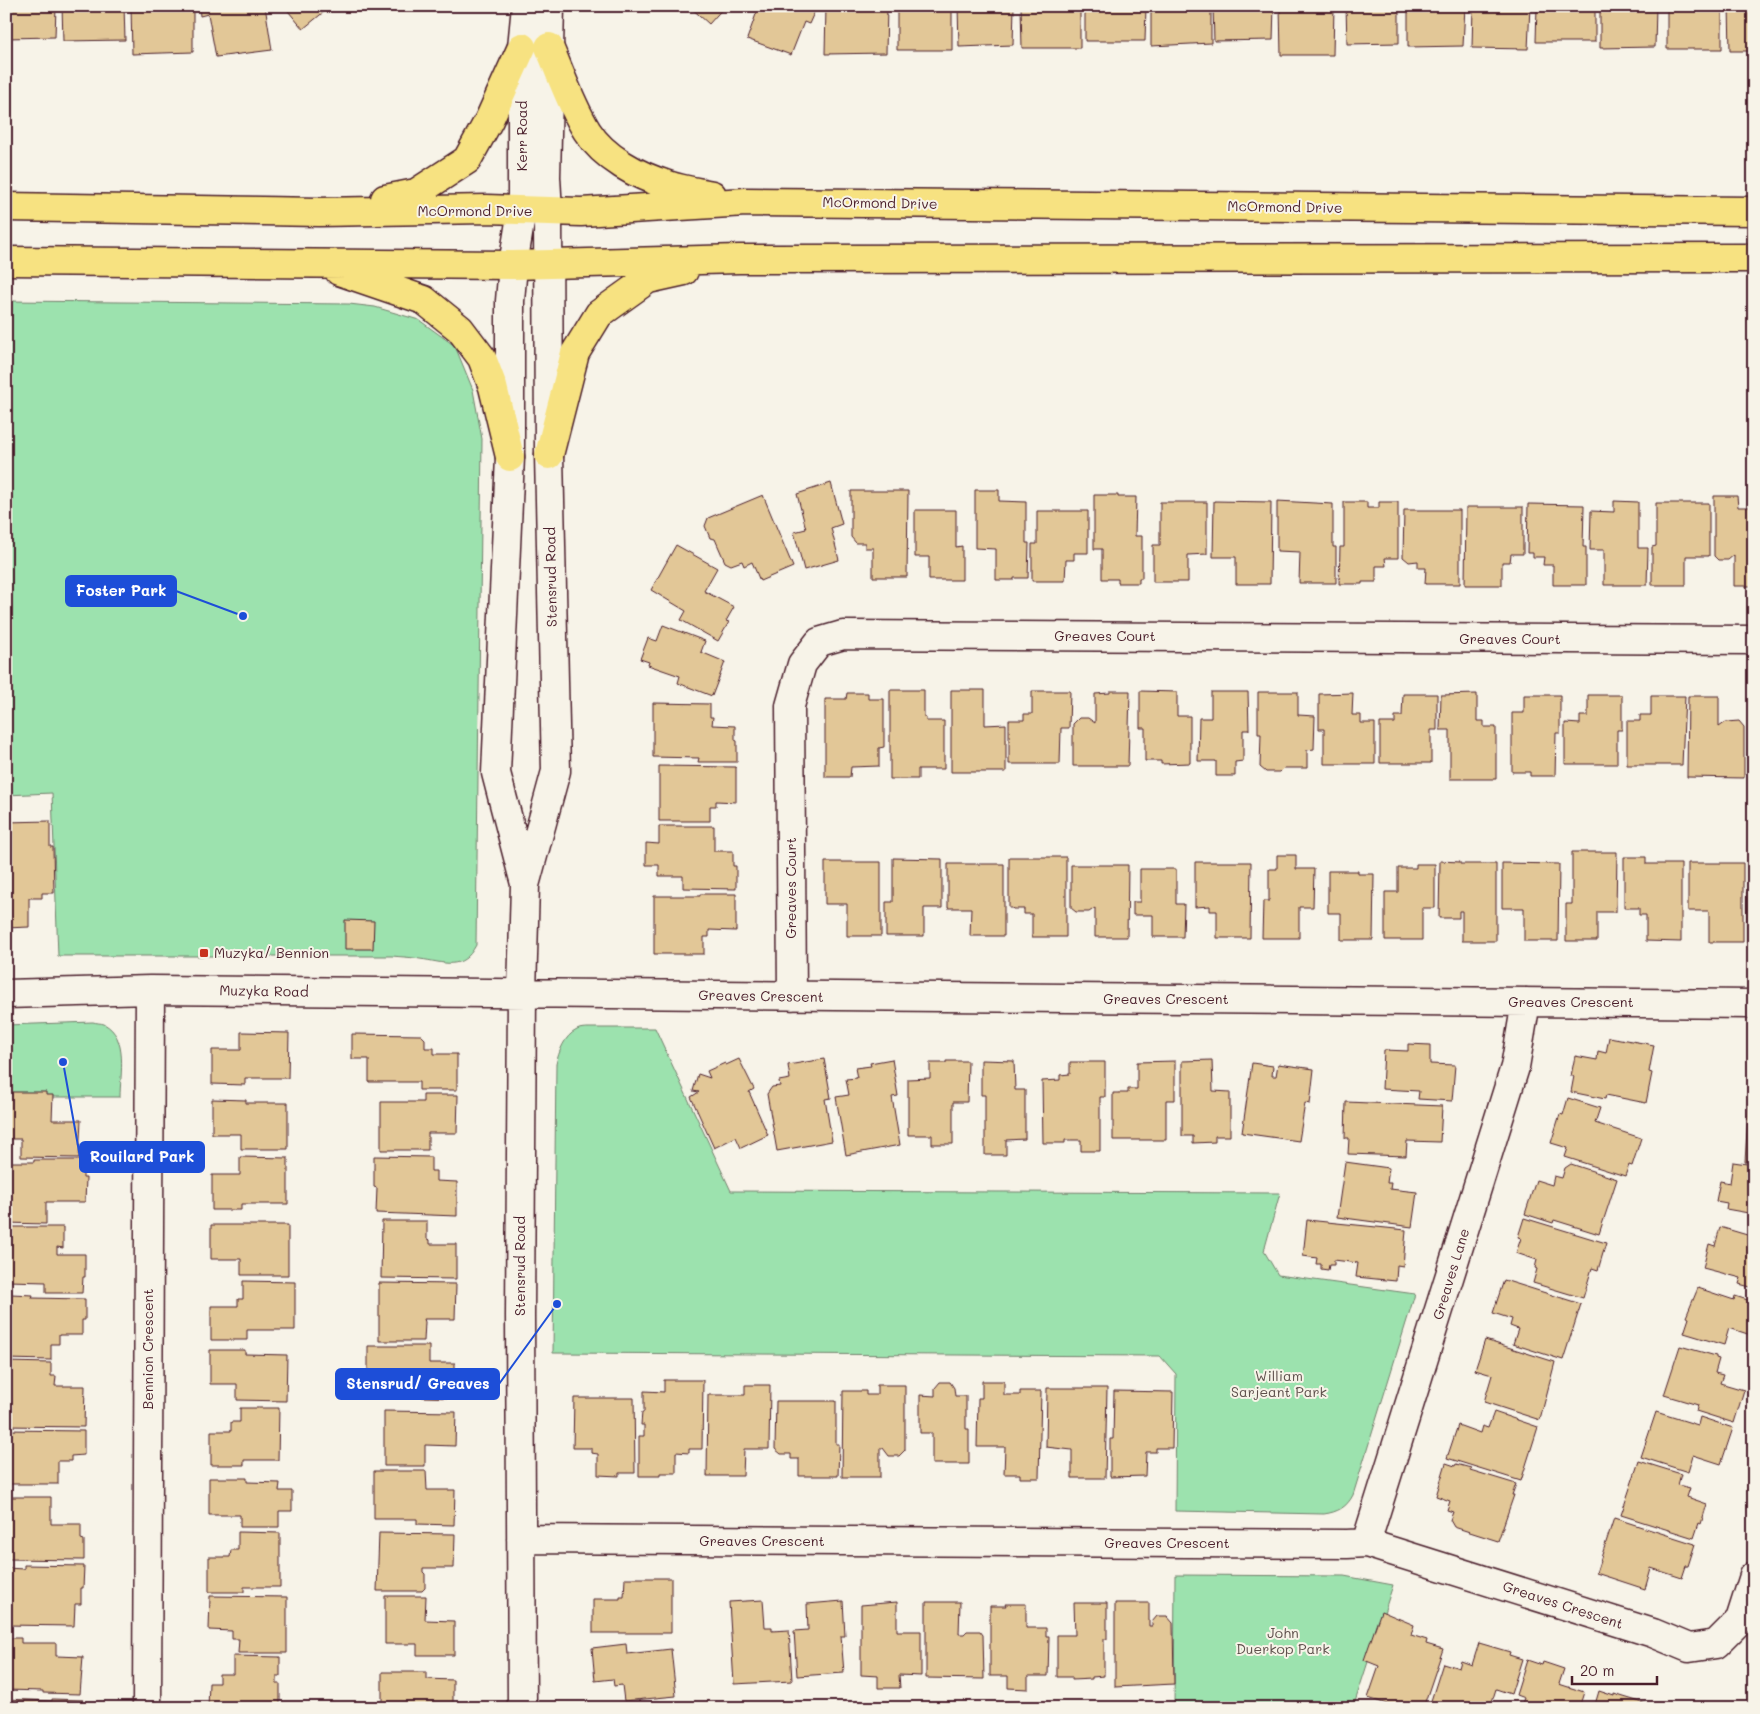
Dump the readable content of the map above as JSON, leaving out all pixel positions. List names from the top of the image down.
{
  "streets": {
    "main road": ["McOrmond Drive"],
    "street": [
      "Kerr Road",
      "Stensrud Road",
      "Greaves Court",
      "Muzyka Road",
      "Greaves Crescent",
      "Greaves Lane",
      "Bennion Crescent"
    ]
  },
  "crossings": [
    ["Kerr Road", "McOrmond Drive"],
    ["Kerr Road", "Stensrud Road"],
    ["Stensrud Road", "Muzyka Road"],
    ["Stensrud Road", "Greaves Crescent"],
    ["Greaves Court", "Greaves Crescent"],
    ["Muzyka Road", "Greaves Crescent"],
    ["Muzyka Road", "Bennion Crescent"],
    ["Greaves Crescent", "Greaves Lane"]
  ],
  "parks": ["William Sarjeant Park", "John Duerkop Park"],
  "places": {
    "other": ["Foster Park", "Rouilard Park", "Stensrud/ Greaves"],
    "transit": ["Muzyka/ Bennion"]
  },
  "scale_bar": "20 m"
}
